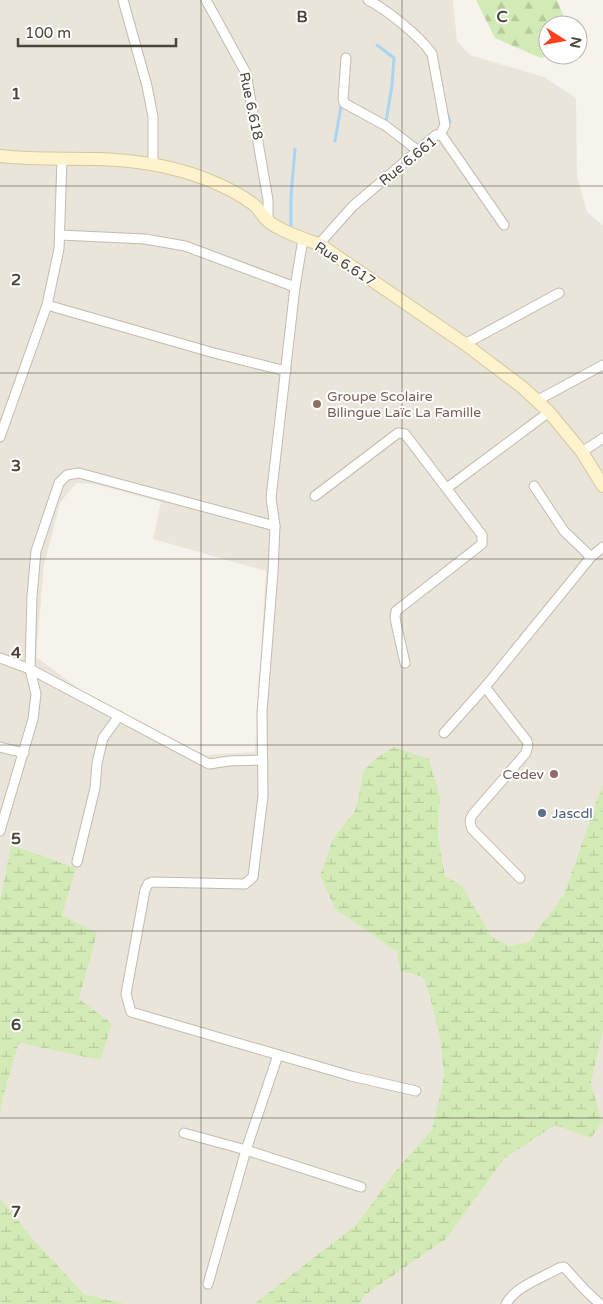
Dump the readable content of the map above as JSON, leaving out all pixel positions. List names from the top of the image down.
{
  "streets": {
    "street": ["Rue 6.618", "Rue 6.661", "Rue 6.617"]
  },
  "crossings": [
    ["Rue 6.618", "Rue 6.617"],
    ["Rue 6.661", "Rue 6.617"]
  ],
  "places": ["Groupe Scolaire Bilingue Laïc La Famille", "Cedev", "Jascdl"],
  "scale_bar": "100 m",
  "north": "right",
  "grid": {
    "columns": ["B", "C"],
    "rows": [
      "1",
      "2",
      "3",
      "4",
      "5",
      "6",
      "7"
    ]
  }
}
